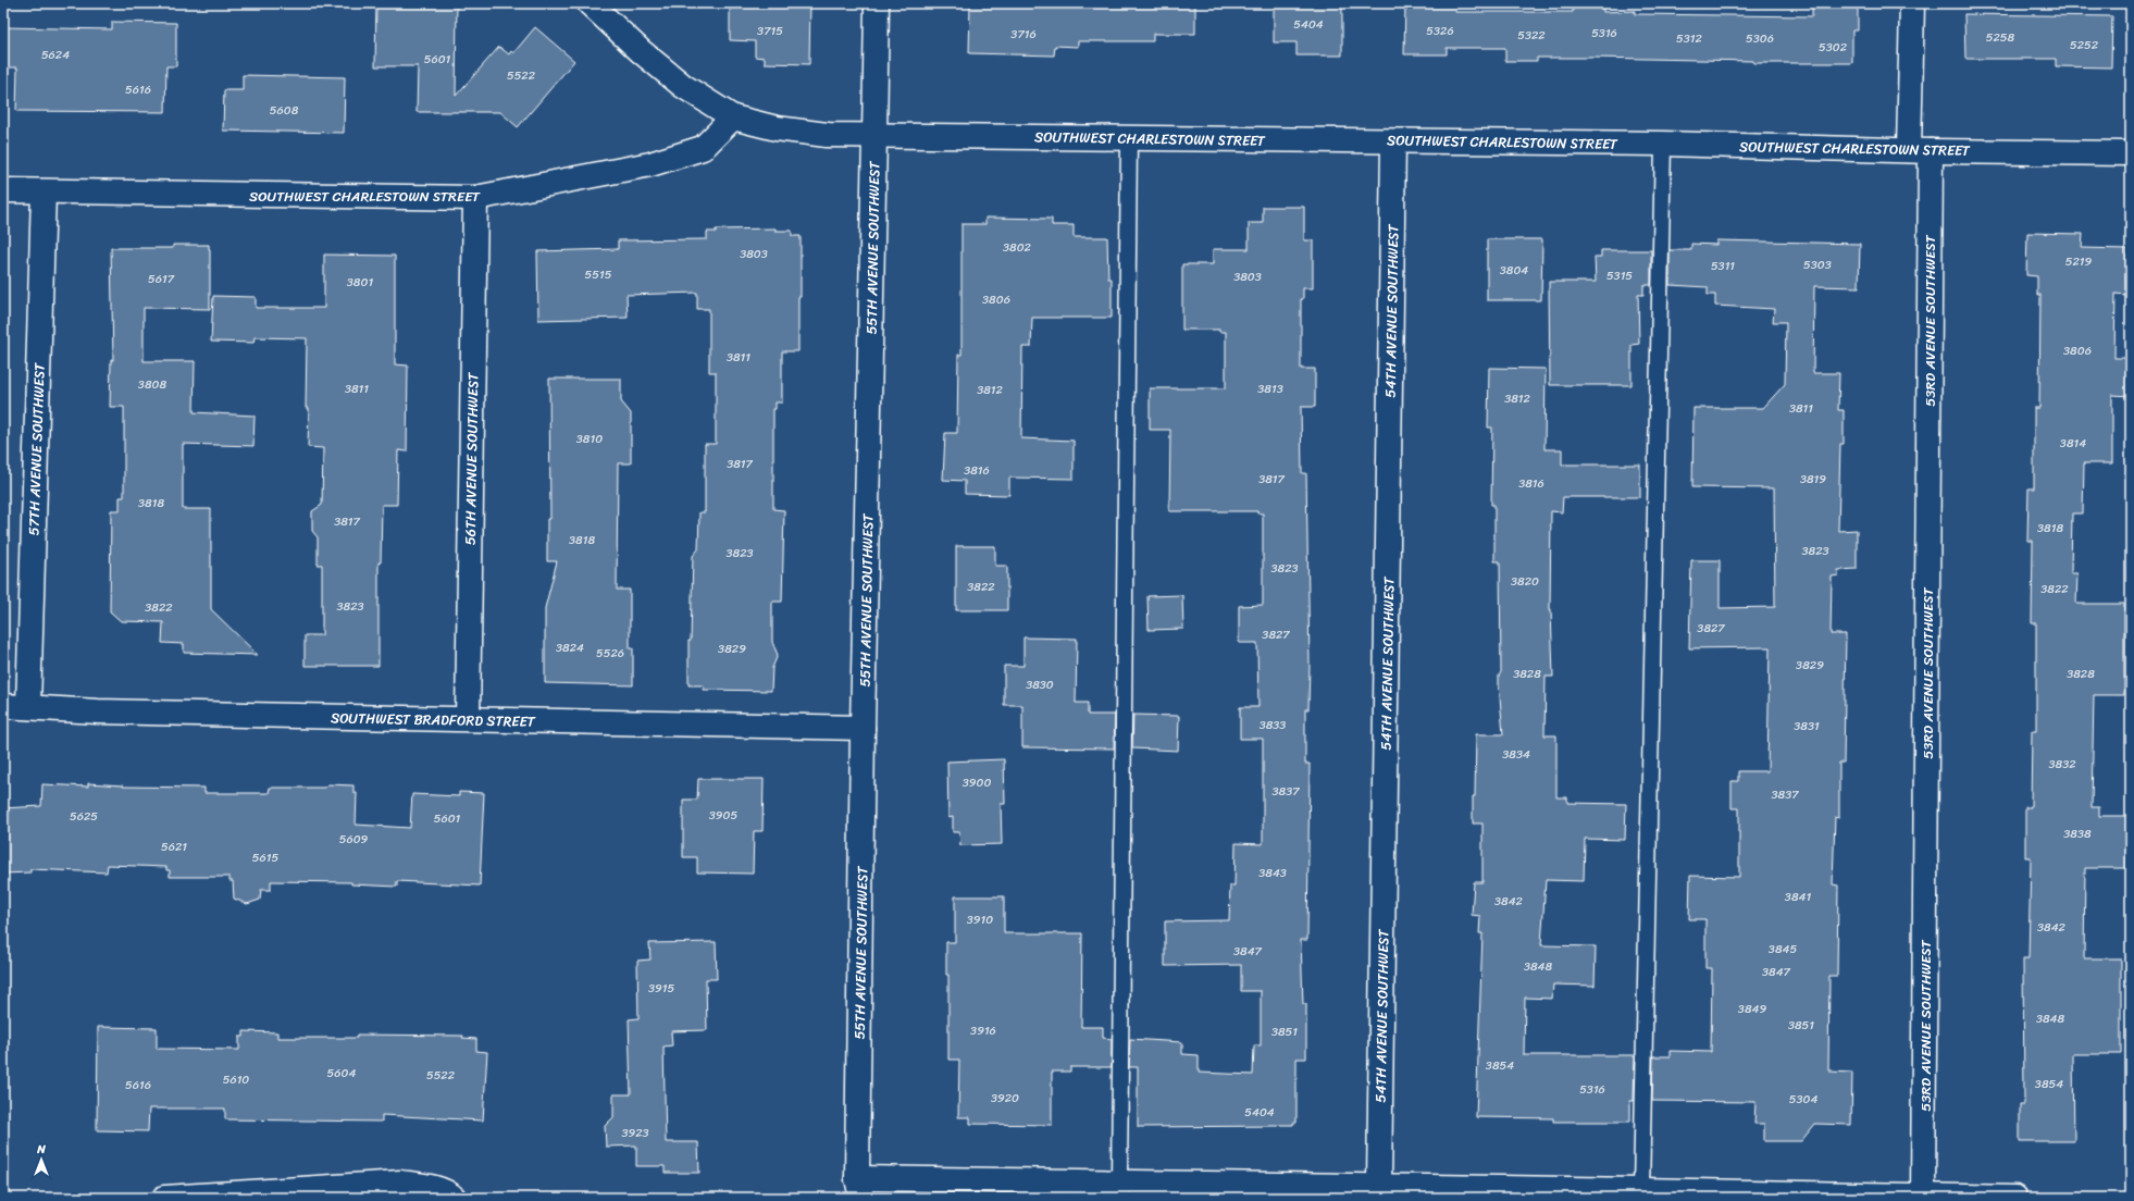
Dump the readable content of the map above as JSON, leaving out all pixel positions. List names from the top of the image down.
{
  "streets": {
    "street": [
      "SOUTHWEST CHARLESTOWN STREET",
      "55TH AVENUE SOUTHWEST",
      "54TH AVENUE SOUTHWEST",
      "53RD AVENUE SOUTHWEST",
      "57TH AVENUE SOUTHWEST",
      "56TH AVENUE SOUTHWEST",
      "SOUTHWEST BRADFORD STREET"
    ]
  },
  "crossings": [
    ["SOUTHWEST CHARLESTOWN STREET", "55TH AVENUE SOUTHWEST"],
    ["SOUTHWEST CHARLESTOWN STREET", "54TH AVENUE SOUTHWEST"],
    ["SOUTHWEST CHARLESTOWN STREET", "53RD AVENUE SOUTHWEST"],
    ["SOUTHWEST CHARLESTOWN STREET", "57TH AVENUE SOUTHWEST"],
    ["SOUTHWEST CHARLESTOWN STREET", "56TH AVENUE SOUTHWEST"],
    ["55TH AVENUE SOUTHWEST", "SOUTHWEST BRADFORD STREET"],
    ["57TH AVENUE SOUTHWEST", "SOUTHWEST BRADFORD STREET"],
    ["56TH AVENUE SOUTHWEST", "SOUTHWEST BRADFORD STREET"]
  ],
  "house_numbers": [
    "5404",
    "3715",
    "5326",
    "5316",
    "3716",
    "5322",
    "5258",
    "5312",
    "5306",
    "5252",
    "5302",
    "5624",
    "5601",
    "5522",
    "5616",
    "5608",
    "3802",
    "3803",
    "5219",
    "5303",
    "5311",
    "3804",
    "5515",
    "5315",
    "3803",
    "5617",
    "3801",
    "3806",
    "3806",
    "3811",
    "3808",
    "3811",
    "3813",
    "3812",
    "3812",
    "3811",
    "3810",
    "3814",
    "3817",
    "3816",
    "3817",
    "3819",
    "3816",
    "3818",
    "3817",
    "3818",
    "3818",
    "3823",
    "3823",
    "3823",
    "3820",
    "3822",
    "3822",
    "3823",
    "3822",
    "3827",
    "3827",
    "3824",
    "3829",
    "5526",
    "3829",
    "3828",
    "3828",
    "3830",
    "3833",
    "3831",
    "3834",
    "3832",
    "3900",
    "3837",
    "3837",
    "3905",
    "5625",
    "5601",
    "3838",
    "5609",
    "5621",
    "5615",
    "3843",
    "3841",
    "3842",
    "3910",
    "3842",
    "3845",
    "3847",
    "3848",
    "3847",
    "3915",
    "3849",
    "3848",
    "3851",
    "3916",
    "3851",
    "3854",
    "5604",
    "5522",
    "5610",
    "3854",
    "5616",
    "5316",
    "3920",
    "5304",
    "5404",
    "3923"
  ],
  "north": "top"
}
